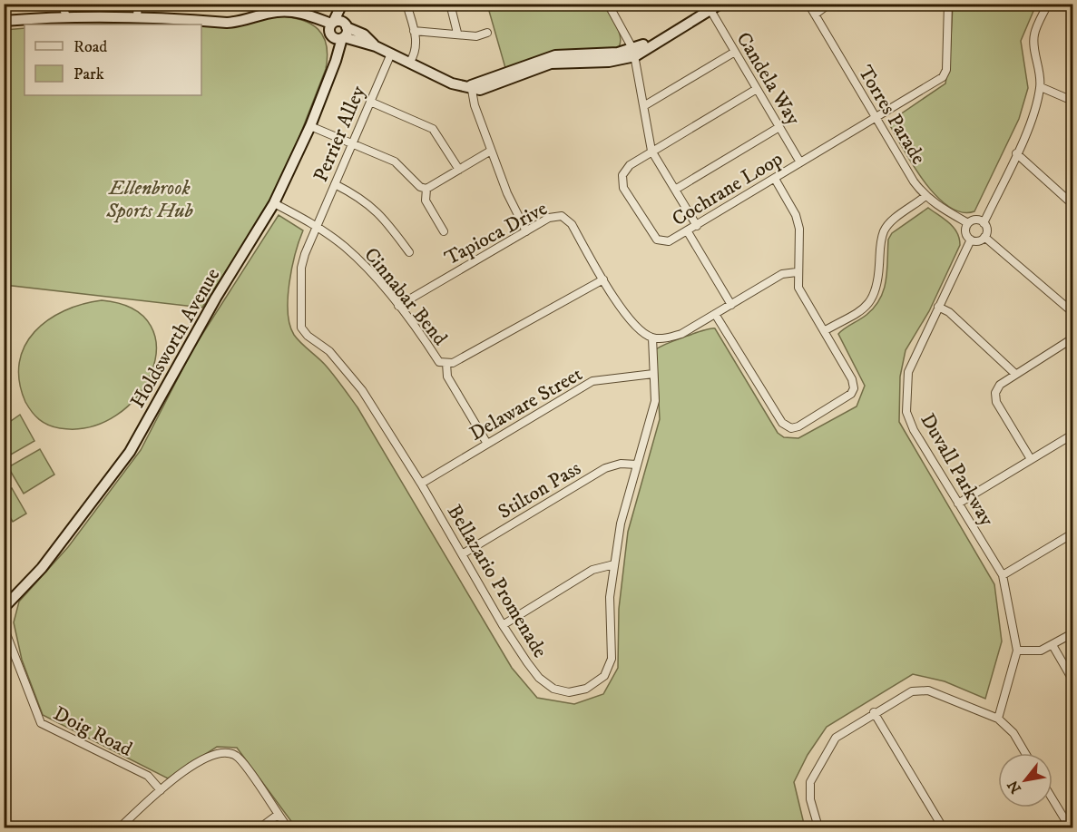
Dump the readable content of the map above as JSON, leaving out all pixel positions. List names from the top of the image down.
{
  "streets": {
    "street": [
      "Candela Way",
      "Torres Parade",
      "Perrier Alley",
      "Cochrane Loop",
      "Tapioca Drive",
      "Cinnabar Bend",
      "Holdsworth Avenue",
      "Delaware Street",
      "Duvall Parkway",
      "Stilton Pass",
      "Bellazario Promenade",
      "Doig Road"
    ]
  },
  "crossings": [
    ["Candela Way", "Cochrane Loop"],
    ["Torres Parade", "Cochrane Loop"],
    ["Torres Parade", "Duvall Parkway"],
    ["Perrier Alley", "Cinnabar Bend"],
    ["Perrier Alley", "Bellazario Promenade"],
    ["Tapioca Drive", "Cinnabar Bend"],
    ["Tapioca Drive", "Bellazario Promenade"],
    ["Cinnabar Bend", "Holdsworth Avenue"],
    ["Cinnabar Bend", "Bellazario Promenade"],
    ["Delaware Street", "Bellazario Promenade"],
    ["Stilton Pass", "Bellazario Promenade"]
  ],
  "parks": ["Ellenbrook Sports Hub"],
  "legend": ["Road", "Park"],
  "north": "bottom left"
}
